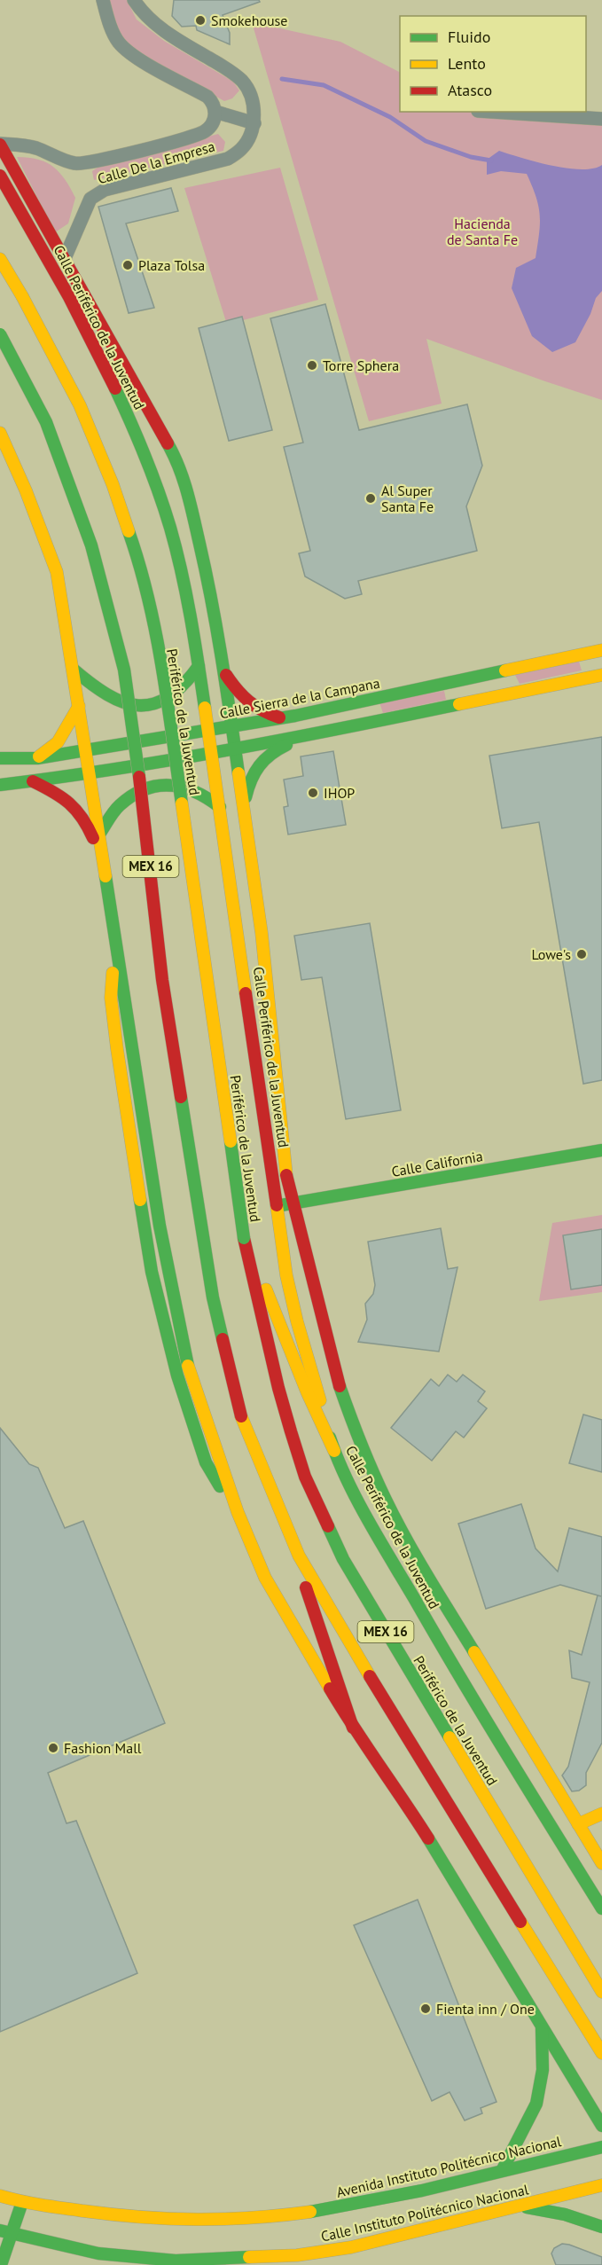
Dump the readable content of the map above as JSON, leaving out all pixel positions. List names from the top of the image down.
{
  "streets": {
    "main road": [
      "Calle Periférico de la Juventud",
      "Calle Sierra de la Campana",
      "Periférico de la Juventud",
      "MEX 16",
      "Calle California",
      "Avenida Instituto Politécnico Nacional",
      "Calle Instituto Politécnico Nacional"
    ],
    "street": ["Calle De la Empresa"]
  },
  "crossings": [
    ["Calle Periférico de la Juventud", "Calle Sierra de la Campana"],
    ["Calle Periférico de la Juventud", "Calle California"]
  ],
  "parks": ["Hacienda de Santa Fe"],
  "places": [
    "Smokehouse",
    "Plaza Tolsa",
    "Torre Sphera",
    "Al Super Santa Fe",
    "IHOP",
    "Lowe's",
    "Fashion Mall",
    "Fienta inn / One"
  ],
  "legend": ["Fluido", "Lento", "Atasco"]
}
